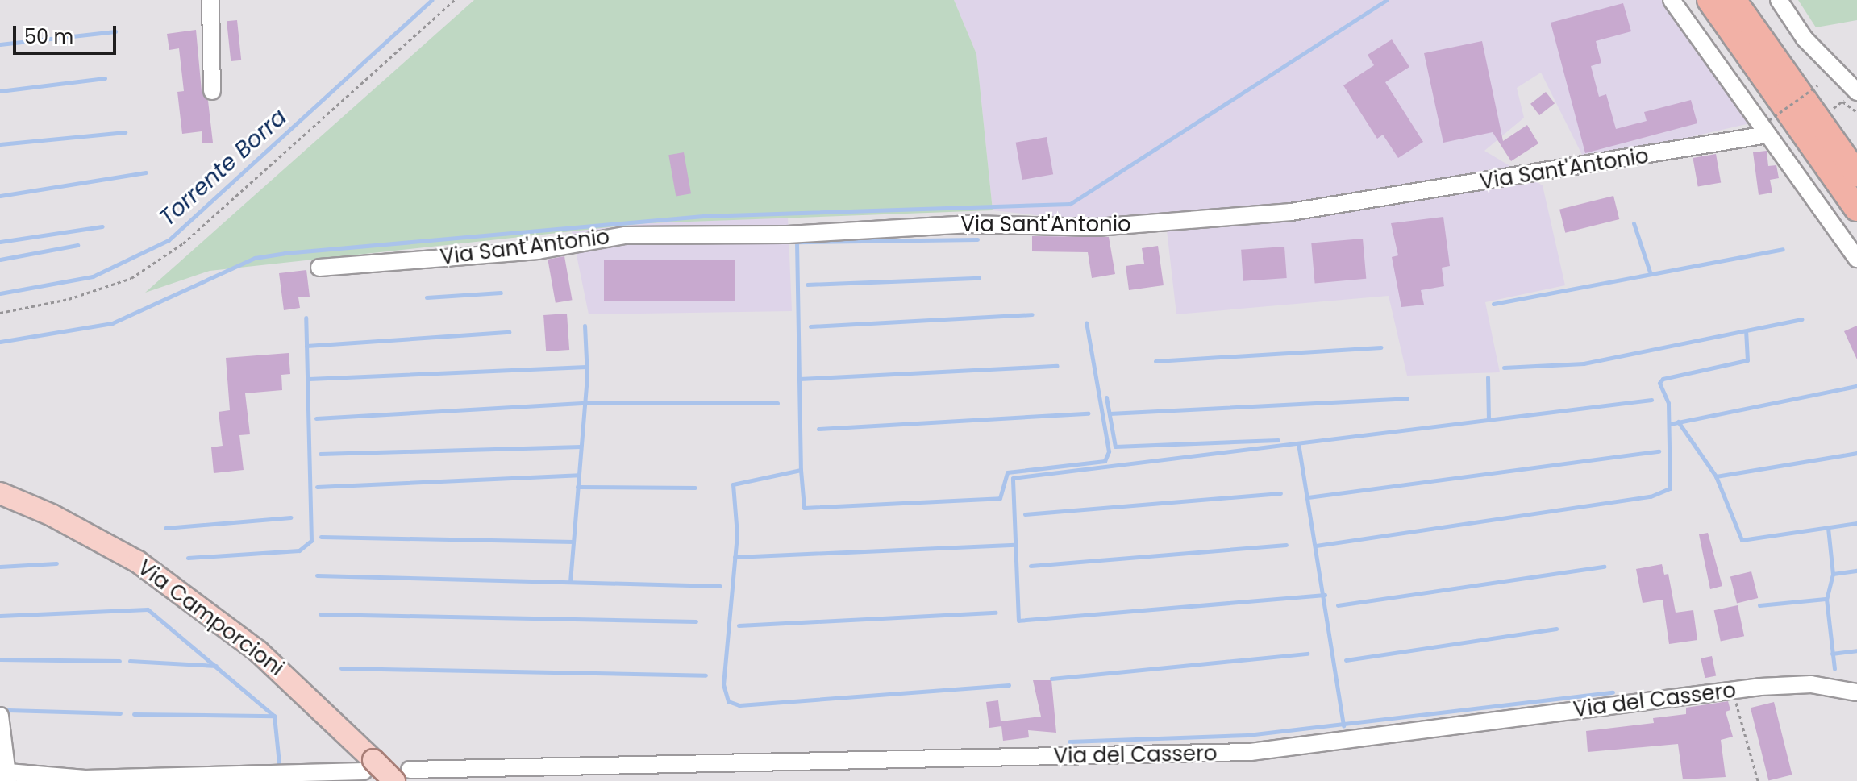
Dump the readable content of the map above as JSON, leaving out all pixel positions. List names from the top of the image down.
{
  "streets": {
    "main road": ["Via Camporcioni"],
    "street": ["Via Sant'Antonio", "Via del Cassero"]
  },
  "crossings": [
    ["Via Camporcioni", "Via del Cassero"]
  ],
  "water": ["Torrente Borra"],
  "scale_bar": "50 m"
}
